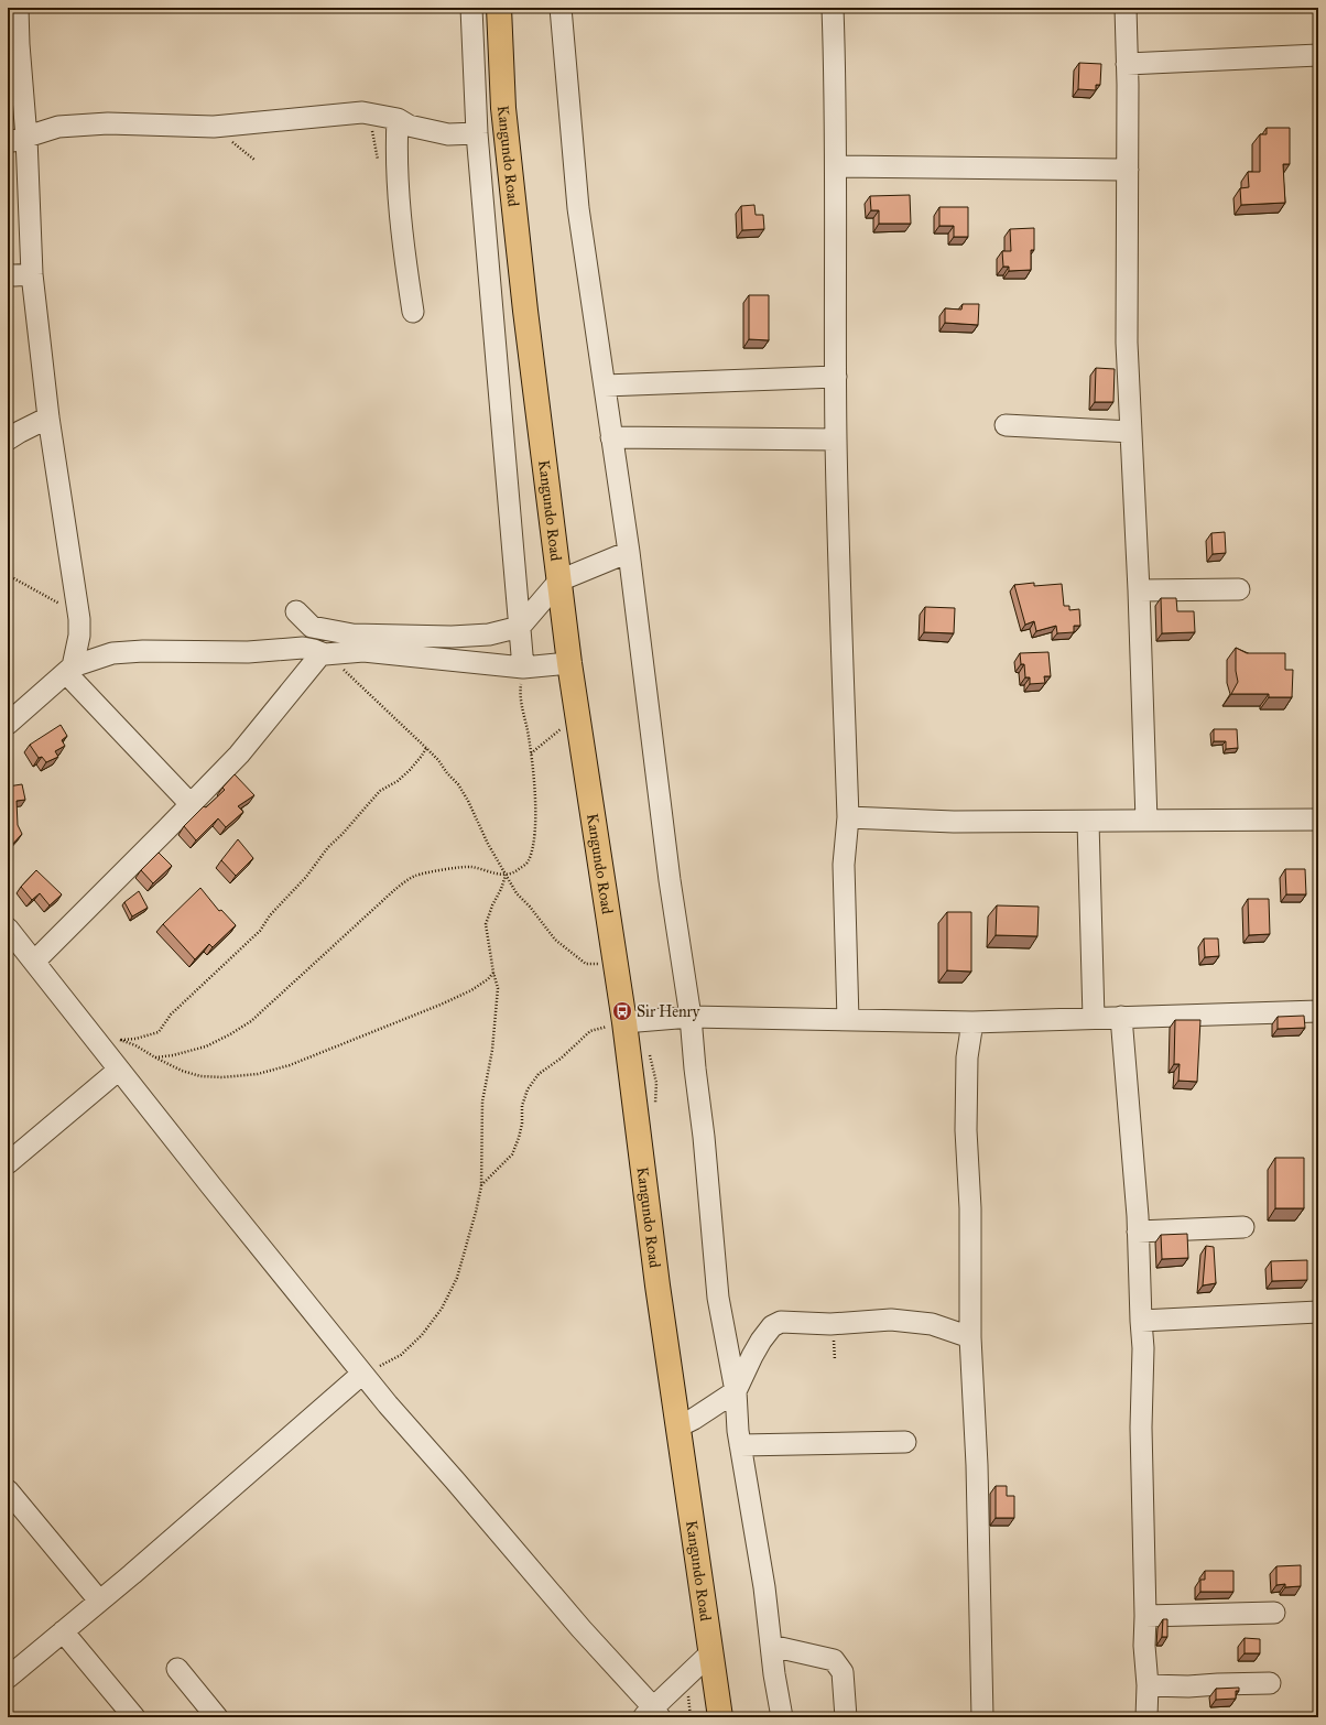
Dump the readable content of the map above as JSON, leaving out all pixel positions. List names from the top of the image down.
{
  "streets": {
    "highway": ["Kangundo Road"]
  },
  "places": {
    "bus stop": ["Sir Henry"]
  }
}
